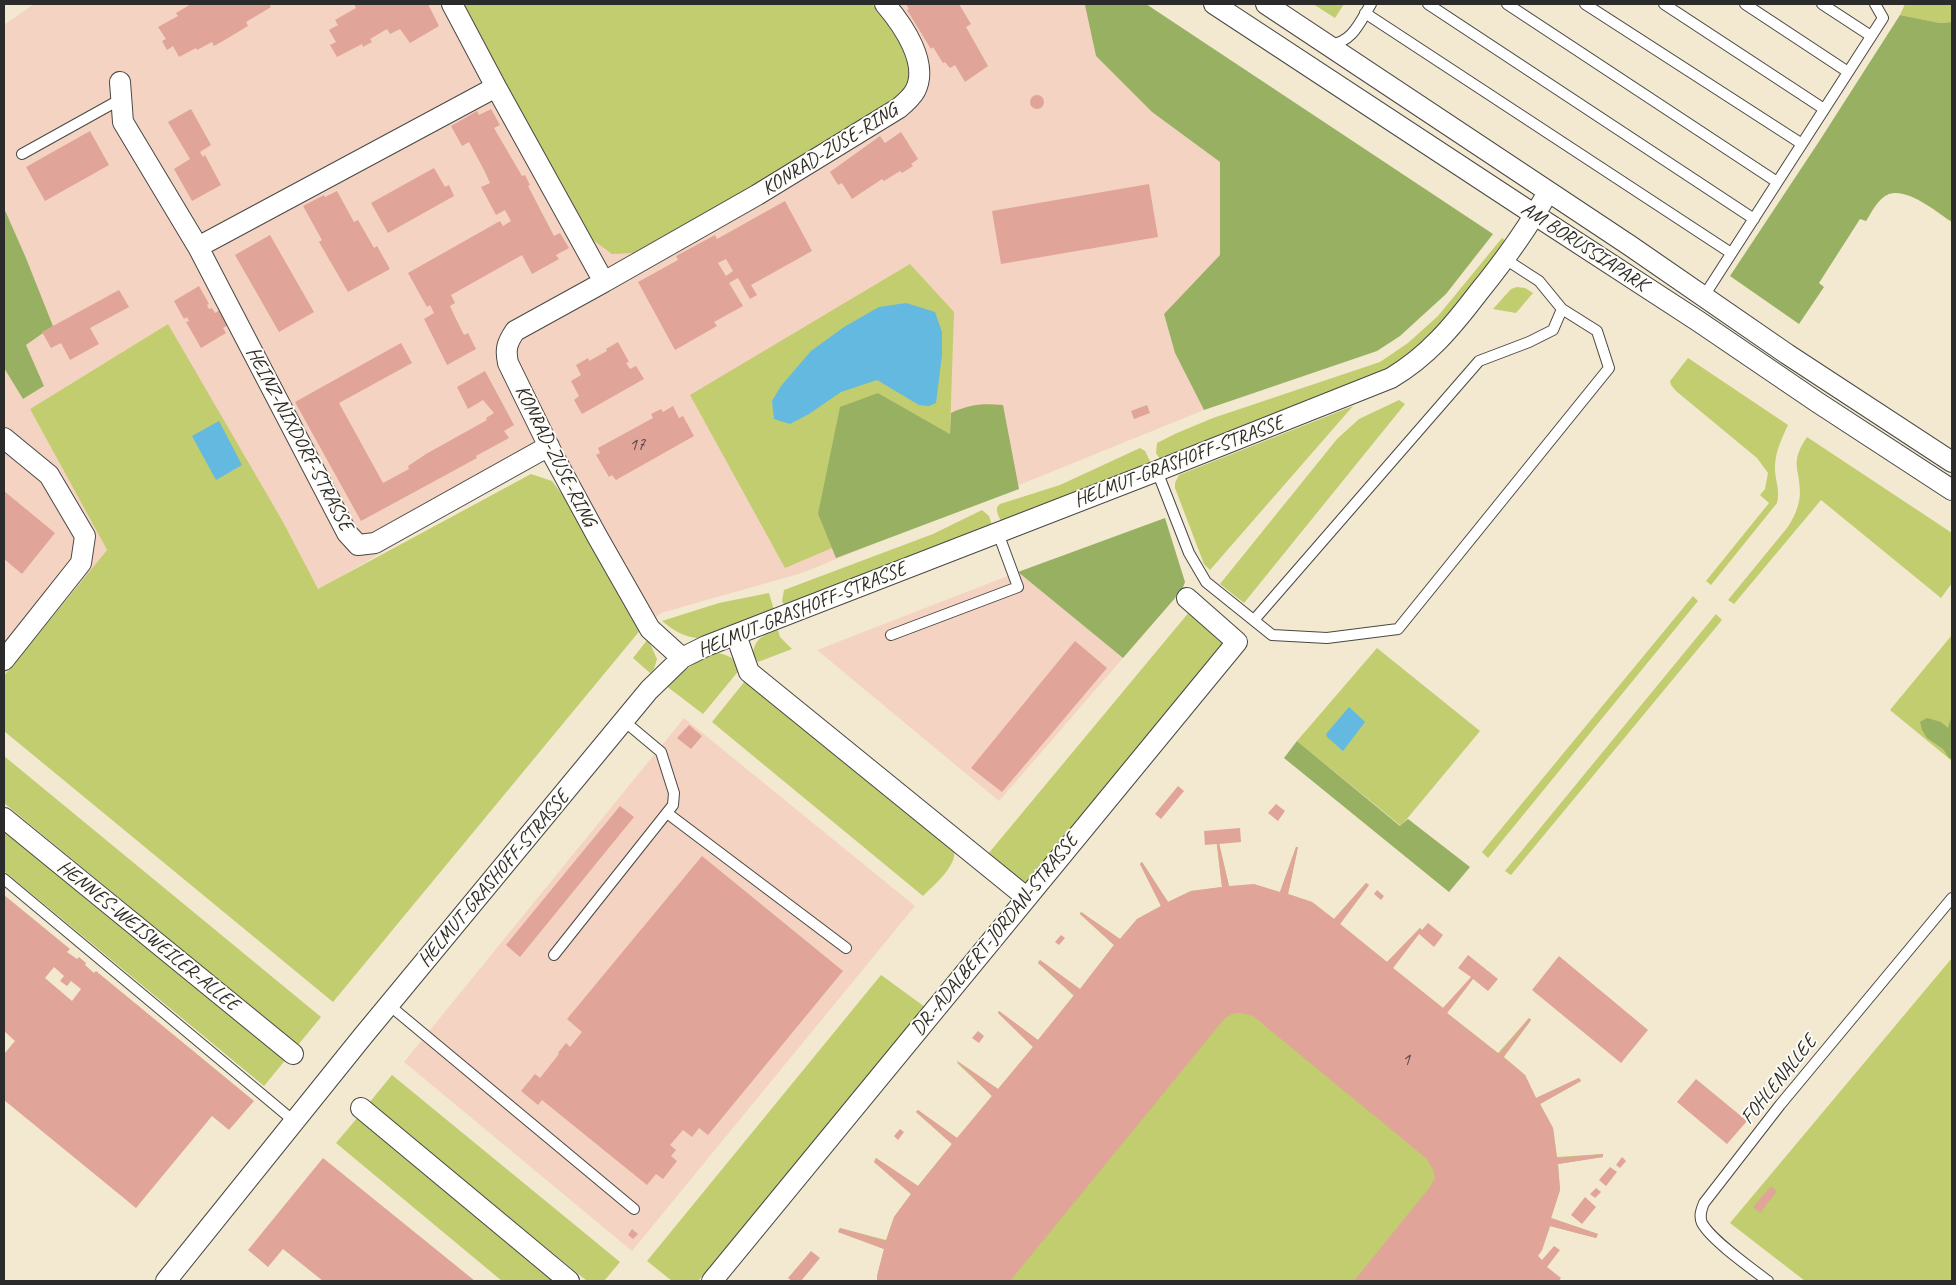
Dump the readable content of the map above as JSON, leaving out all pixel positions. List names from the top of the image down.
{
  "streets": {
    "street": [
      "KONRAD-ZUSE-RING",
      "AM BORUSSIAPARK",
      "HEINZ-NIXDORF-STRASSE",
      "HELMUT-GRASHOFF-STRASSE",
      "DR.-ADALBERT-JORDAN-STRASSE",
      "HENNES-WEISWEILER-ALLEE"
    ],
    "lane": ["FOHLENALLEE"]
  },
  "crossings": [
    ["KONRAD-ZUSE-RING", "HEINZ-NIXDORF-STRASSE"],
    ["KONRAD-ZUSE-RING", "HELMUT-GRASHOFF-STRASSE"],
    ["AM BORUSSIAPARK", "HELMUT-GRASHOFF-STRASSE"]
  ],
  "house_numbers": ["17", "1"]
}
